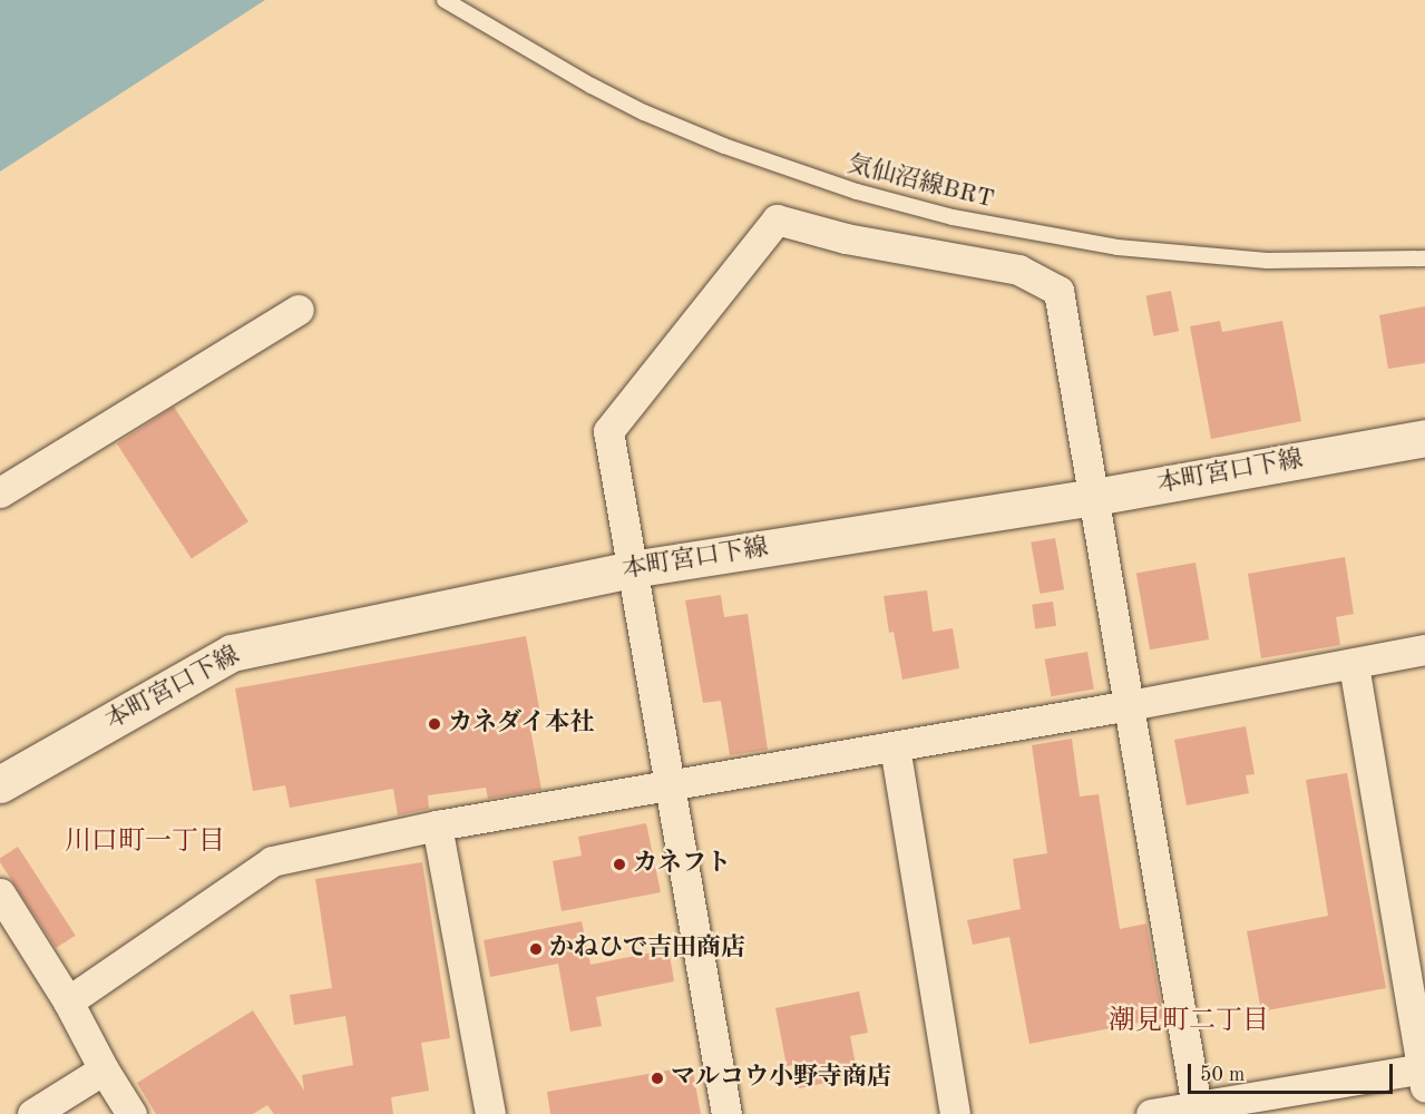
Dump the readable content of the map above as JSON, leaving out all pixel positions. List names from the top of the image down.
{
  "streets": {
    "street": ["本町宮口下線"],
    "lane": ["気仙沼線BRT"]
  },
  "districts": ["川口町一丁目", "潮見町二丁目"],
  "places": [
    "カネダイ本社",
    "カネフト",
    "かねひで吉田商店",
    "マルコウ小野寺商店"
  ],
  "scale_bar": "50 m"
}
